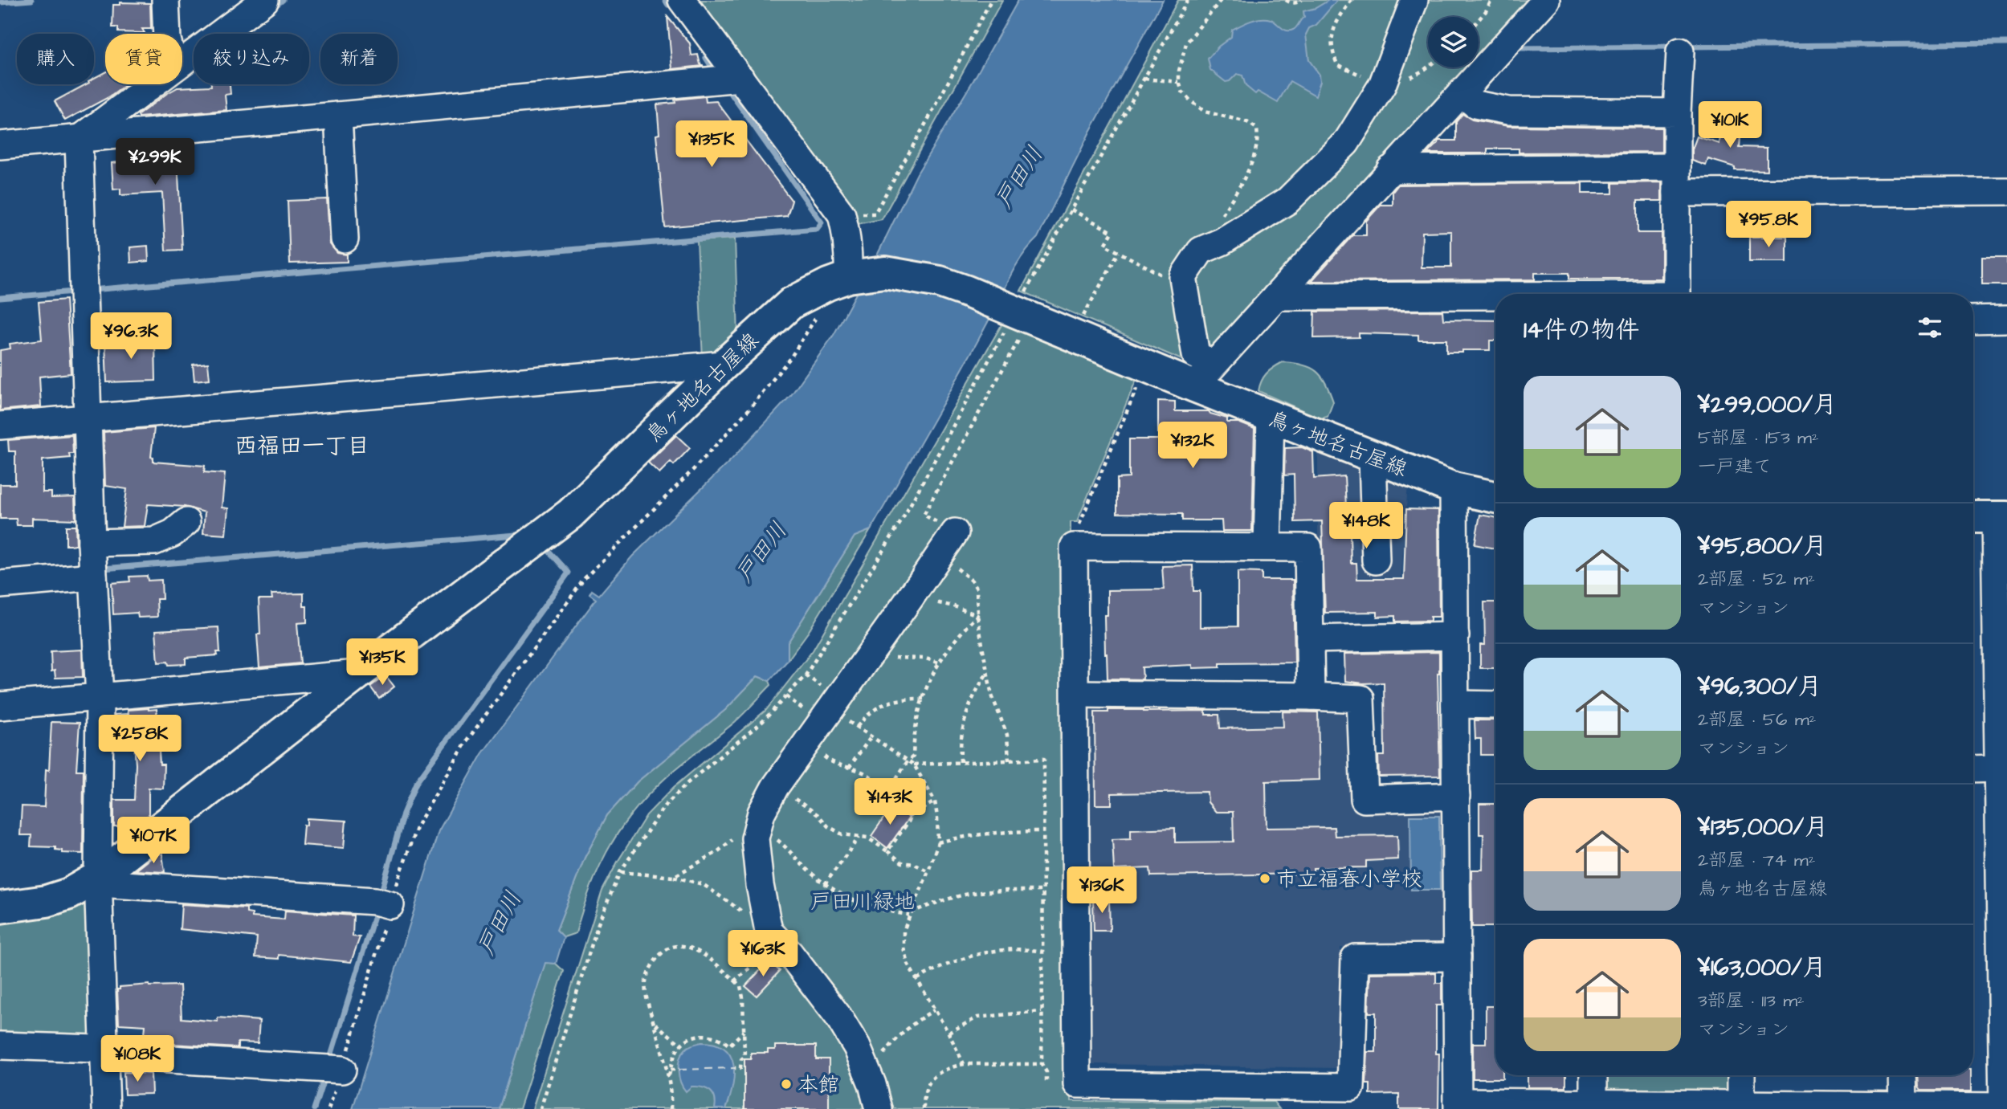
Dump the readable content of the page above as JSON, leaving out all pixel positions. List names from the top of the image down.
{
  "streets": {
    "main road": ["鳥ヶ地名古屋線"]
  },
  "districts": ["西福田一丁目"],
  "water": ["戸田川"],
  "parks": ["戸田川緑地"],
  "places": ["市立福春小学校", "本館"],
  "page": {
    "chip": [
      "購入",
      "賃貸",
      "絞り込み",
      "新着"
    ],
    "price": [
      "¥101K",
      "¥135K",
      "¥299K",
      "¥95.8K",
      "¥96.3K",
      "¥132K",
      "¥148K",
      "¥135K",
      "¥258K",
      "¥143K",
      "¥107K",
      "¥136K",
      "¥163K",
      "¥108K"
    ],
    "heading": "14件の物件",
    "list": [
      {
        "name": "¥299,000/月",
        "note": "5部屋 · 153 m² · 一戸建て"
      },
      {
        "name": "¥95,800/月",
        "note": "2部屋 · 52 m² · マンション"
      },
      {
        "name": "¥96,300/月",
        "note": "2部屋 · 56 m² · マンション"
      },
      {
        "name": "¥135,000/月",
        "note": "2部屋 · 74 m² · 鳥ヶ地名古屋線"
      },
      {
        "name": "¥163,000/月",
        "note": "3部屋 · 113 m² · マンション"
      }
    ]
  }
}
